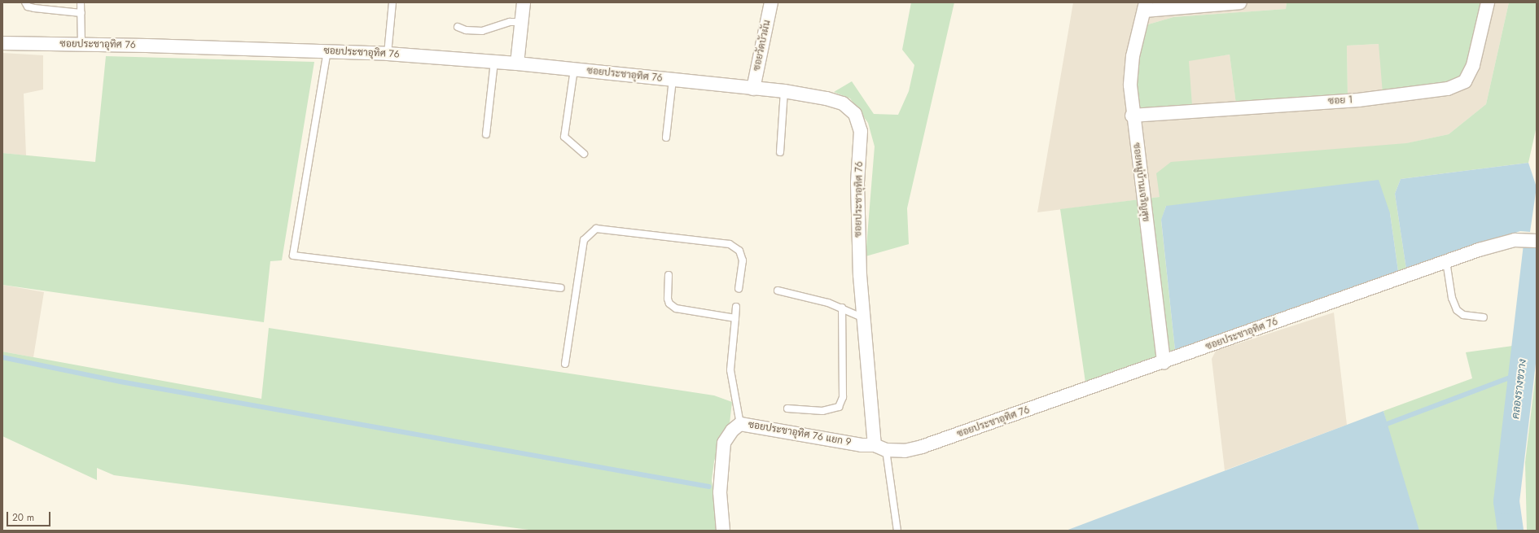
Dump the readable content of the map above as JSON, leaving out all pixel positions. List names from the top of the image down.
{
  "streets": {
    "street": [
      "ซอยประชาอุทิศ 76",
      "ซอยวัดบัวผัน",
      "ซอย 1",
      "ซอยหมู่บ้านเจริญสุข",
      "ซอยประชาอุทิศ 76 แยก 9"
    ]
  },
  "crossings": [
    ["ซอยประชาอุทิศ 76", "ซอยวัดบัวผัน"],
    ["ซอยประชาอุทิศ 76", "ซอยหมู่บ้านเจริญสุข"],
    ["ซอยประชาอุทิศ 76", "ซอยประชาอุทิศ 76 แยก 9"],
    ["ซอย 1", "ซอยหมู่บ้านเจริญสุข"]
  ],
  "water": ["คลองรางขวาง"],
  "scale_bar": "20 m"
}
